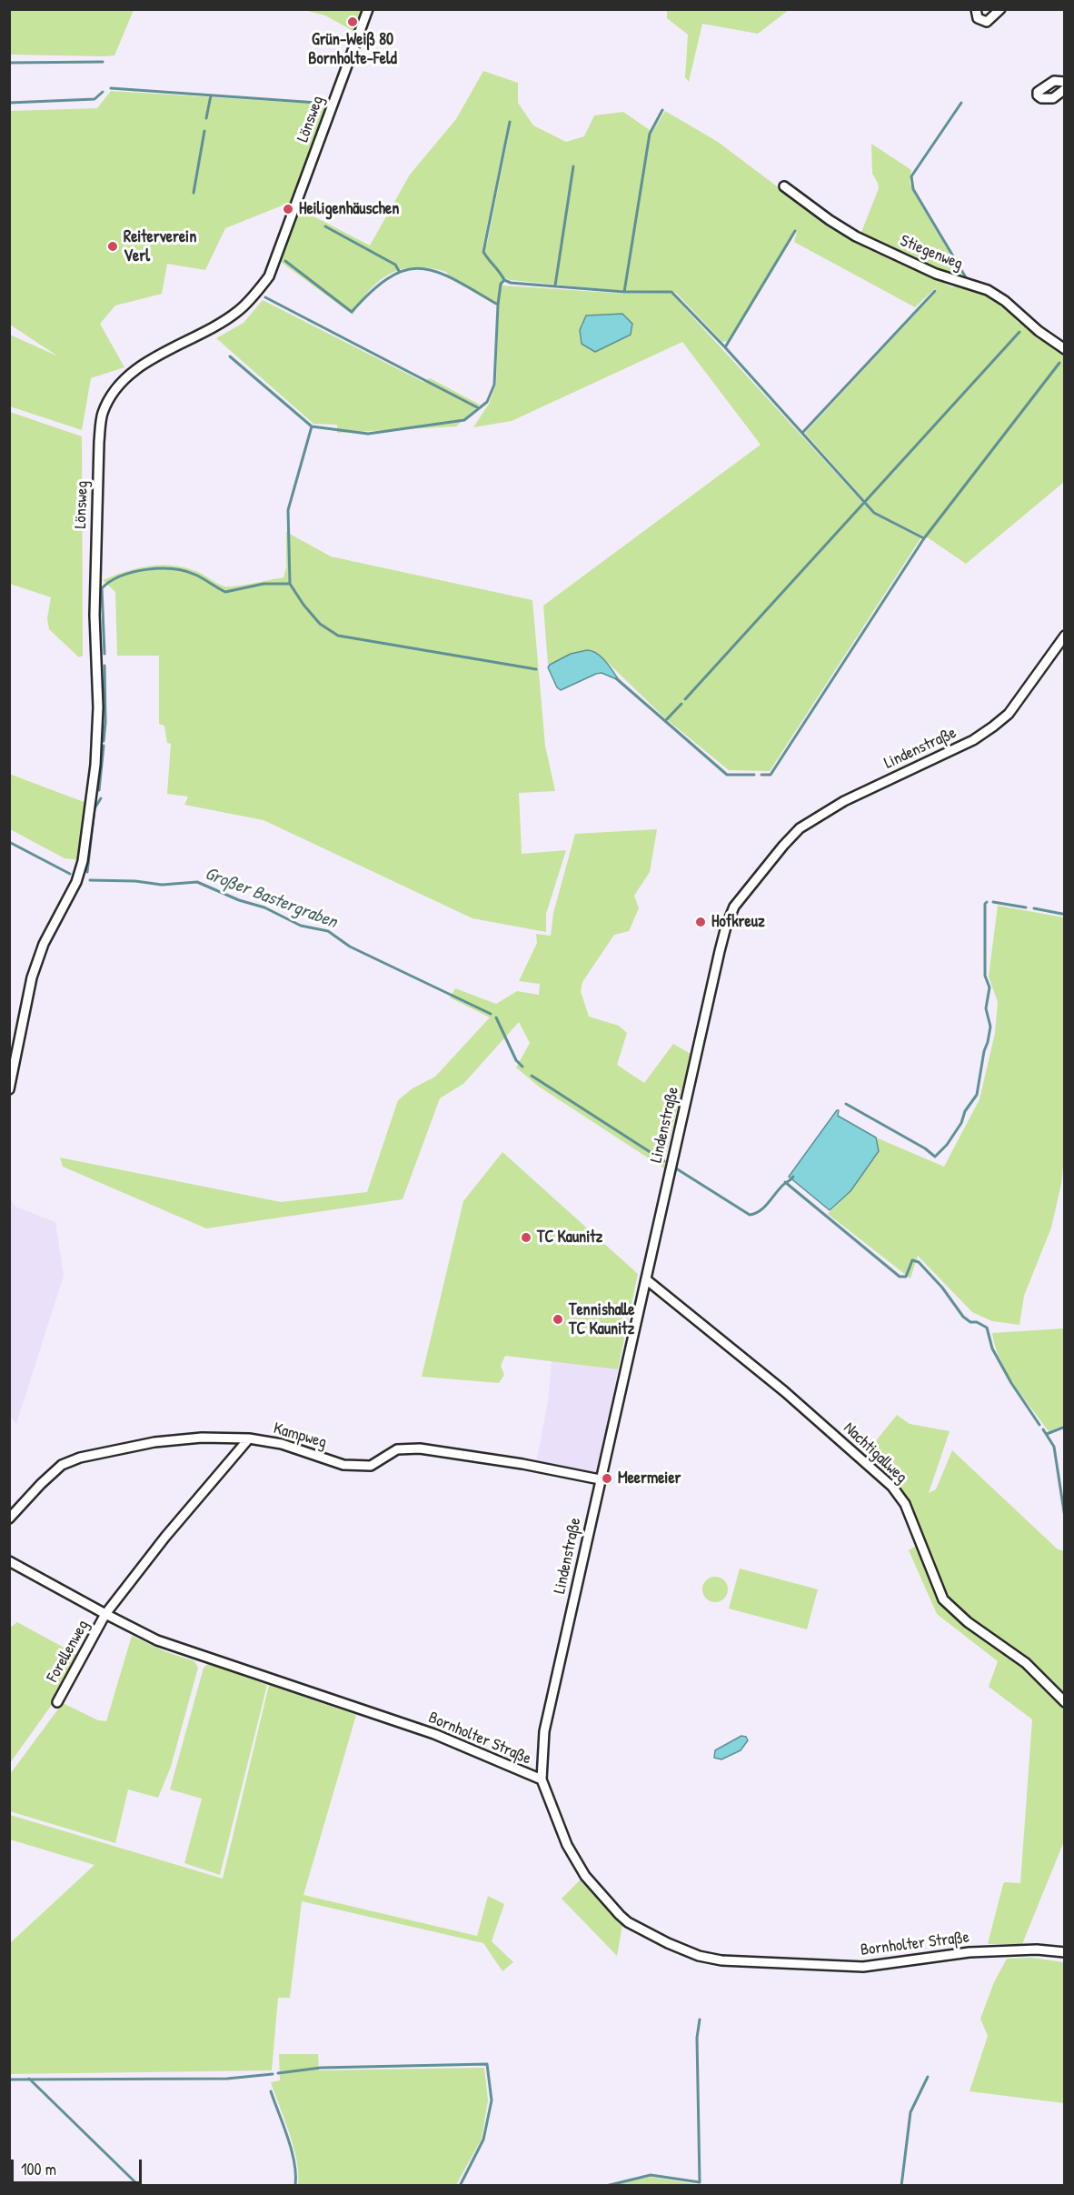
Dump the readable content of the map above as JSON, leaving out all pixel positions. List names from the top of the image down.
{
  "streets": {
    "street": [
      "Lönsweg",
      "Stiegenweg",
      "Lindenstraße",
      "Kampweg",
      "Nachtigallweg",
      "Forellenweg",
      "Bornholter Straße"
    ]
  },
  "crossings": [
    ["Lindenstraße", "Kampweg"],
    ["Lindenstraße", "Nachtigallweg"],
    ["Lindenstraße", "Bornholter Straße"],
    ["Forellenweg", "Bornholter Straße"]
  ],
  "water": ["Großer Bastergraben"],
  "places": [
    "Grün-Weiß 80 Bornholte-Feld",
    "Heiligenhäuschen",
    "Reiterverein Verl",
    "Hofkreuz",
    "TC Kaunitz",
    "Tennishalle TC Kaunitz",
    "Meermeier"
  ],
  "scale_bar": "100 m"
}
